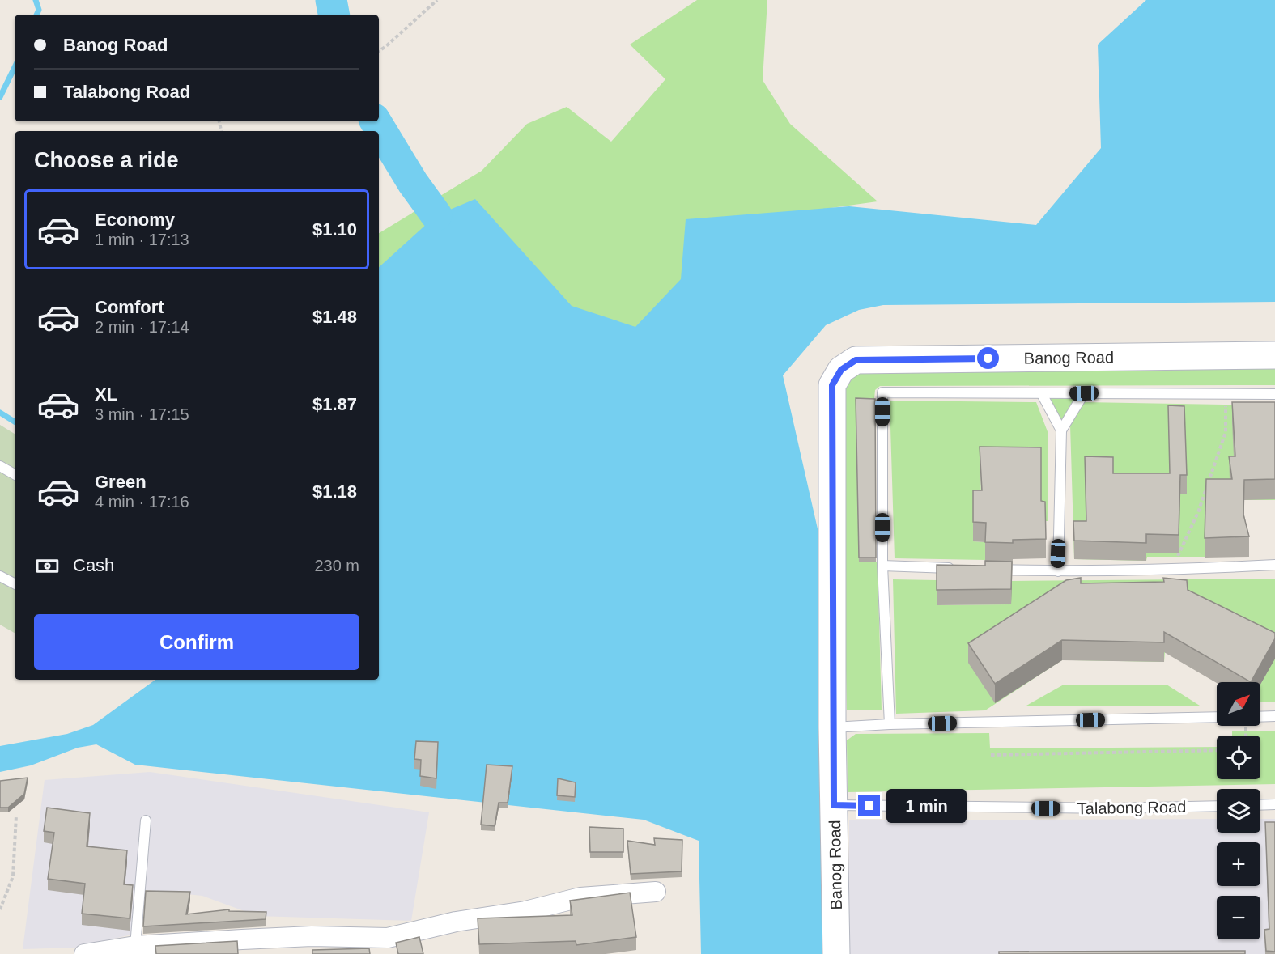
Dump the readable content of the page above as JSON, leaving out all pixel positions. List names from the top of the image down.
{
  "streets": {
    "street": ["Banog Road"],
    "lane": ["Talabong Road"]
  },
  "crossings": [
    ["Banog Road", "Talabong Road"]
  ],
  "north": "top right",
  "page": {
    "banner": ["Banog Road", "Talabong Road"],
    "heading": "Choose a ride",
    "list": [
      {
        "name": "Economy",
        "note": "1 min · 17:13",
        "value": "$1.10"
      },
      {
        "name": "Comfort",
        "note": "2 min · 17:14",
        "value": "$1.48"
      },
      {
        "name": "XL",
        "note": "3 min · 17:15",
        "value": "$1.87"
      },
      {
        "name": "Green",
        "note": "4 min · 17:16",
        "value": "$1.18"
      }
    ],
    "pay": ["Cash", "230 m"],
    "buttons": "Confirm",
    "map_buttons": ["+", "−"],
    "bubble": "1 min"
  }
}
